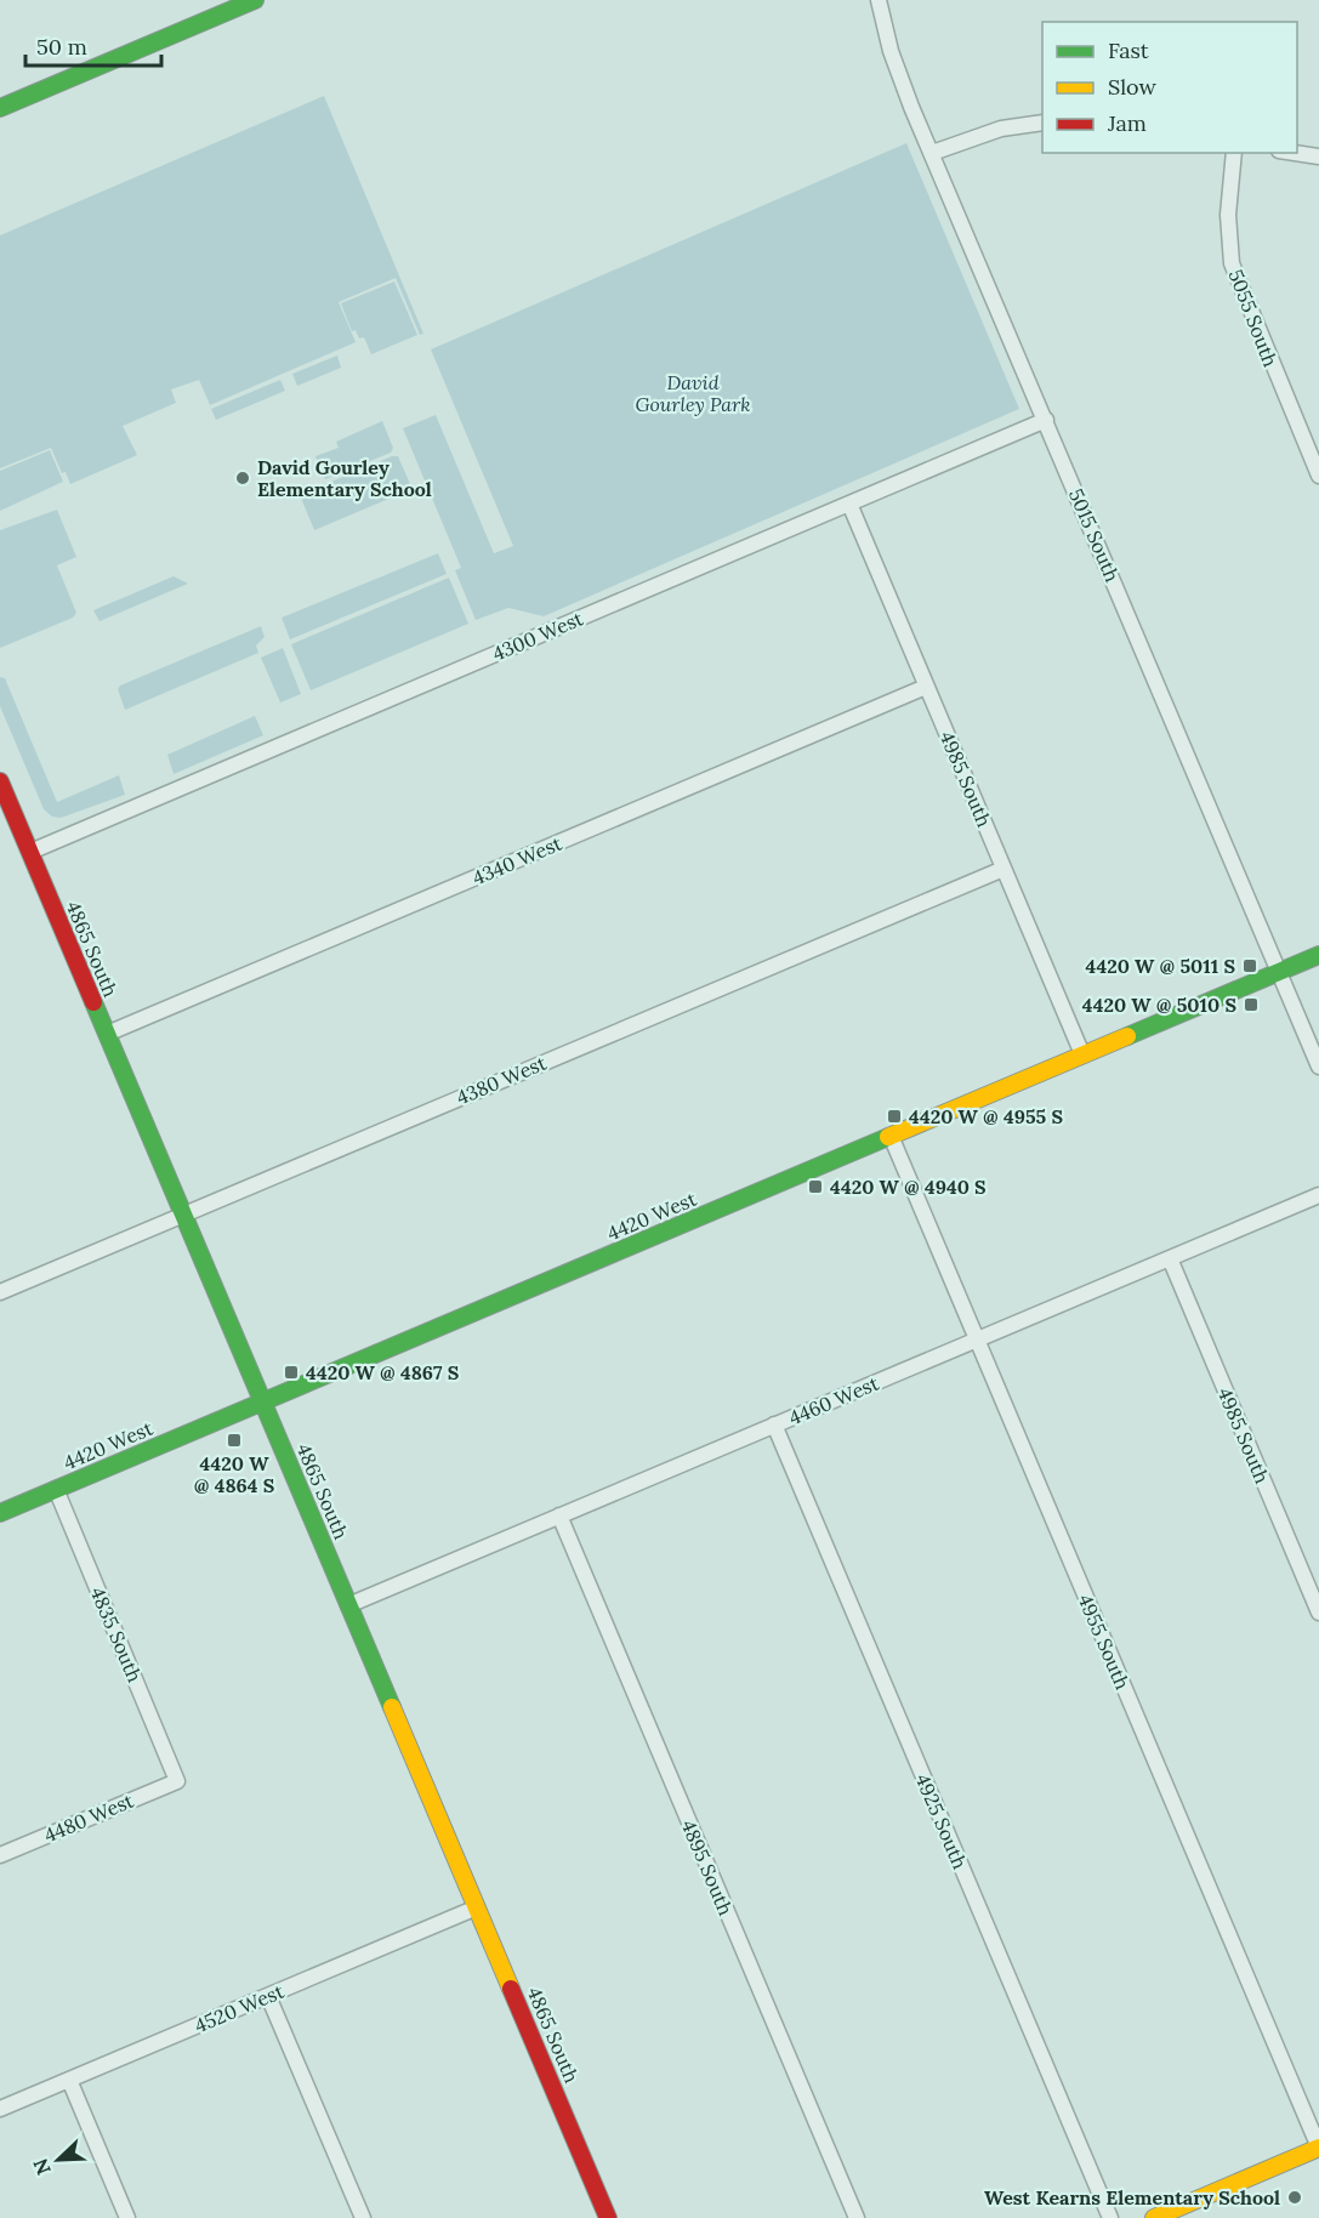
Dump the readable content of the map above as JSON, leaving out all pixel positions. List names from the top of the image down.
{
  "streets": {
    "street": [
      "5055 South",
      "5015 South",
      "4300 West",
      "4985 South",
      "4340 West",
      "4865 South",
      "4380 West",
      "4420 West",
      "4460 West",
      "4835 South",
      "4955 South",
      "4480 West",
      "4925 South",
      "4895 South",
      "4520 West"
    ]
  },
  "crossings": [
    ["5015 South", "4300 West"],
    ["5015 South", "4420 West"],
    ["4300 West", "4985 South"],
    ["4300 West", "4865 South"],
    ["4985 South", "4340 West"],
    ["4985 South", "4380 West"],
    ["4985 South", "4420 West"],
    ["4985 South", "4460 West"],
    ["4340 West", "4865 South"],
    ["4865 South", "4380 West"],
    ["4865 South", "4420 West"],
    ["4865 South", "4460 West"],
    ["4865 South", "4520 West"],
    ["4420 West", "4835 South"],
    ["4420 West", "4955 South"],
    ["4460 West", "4955 South"],
    ["4460 West", "4925 South"],
    ["4460 West", "4895 South"],
    ["4835 South", "4480 West"]
  ],
  "parks": ["David Gourley Park"],
  "places": {
    "other": ["David Gourley Elementary School", "West Kearns Elementary School"],
    "transit": [
      "4420 W @ 5011 S",
      "4420 W @ 5010 S",
      "4420 W @ 4955 S",
      "4420 W @ 4940 S",
      "4420 W @ 4867 S",
      "4420 W @ 4864 S"
    ]
  },
  "legend": ["Fast", "Slow", "Jam"],
  "scale_bar": "50 m",
  "north": "bottom left"
}
